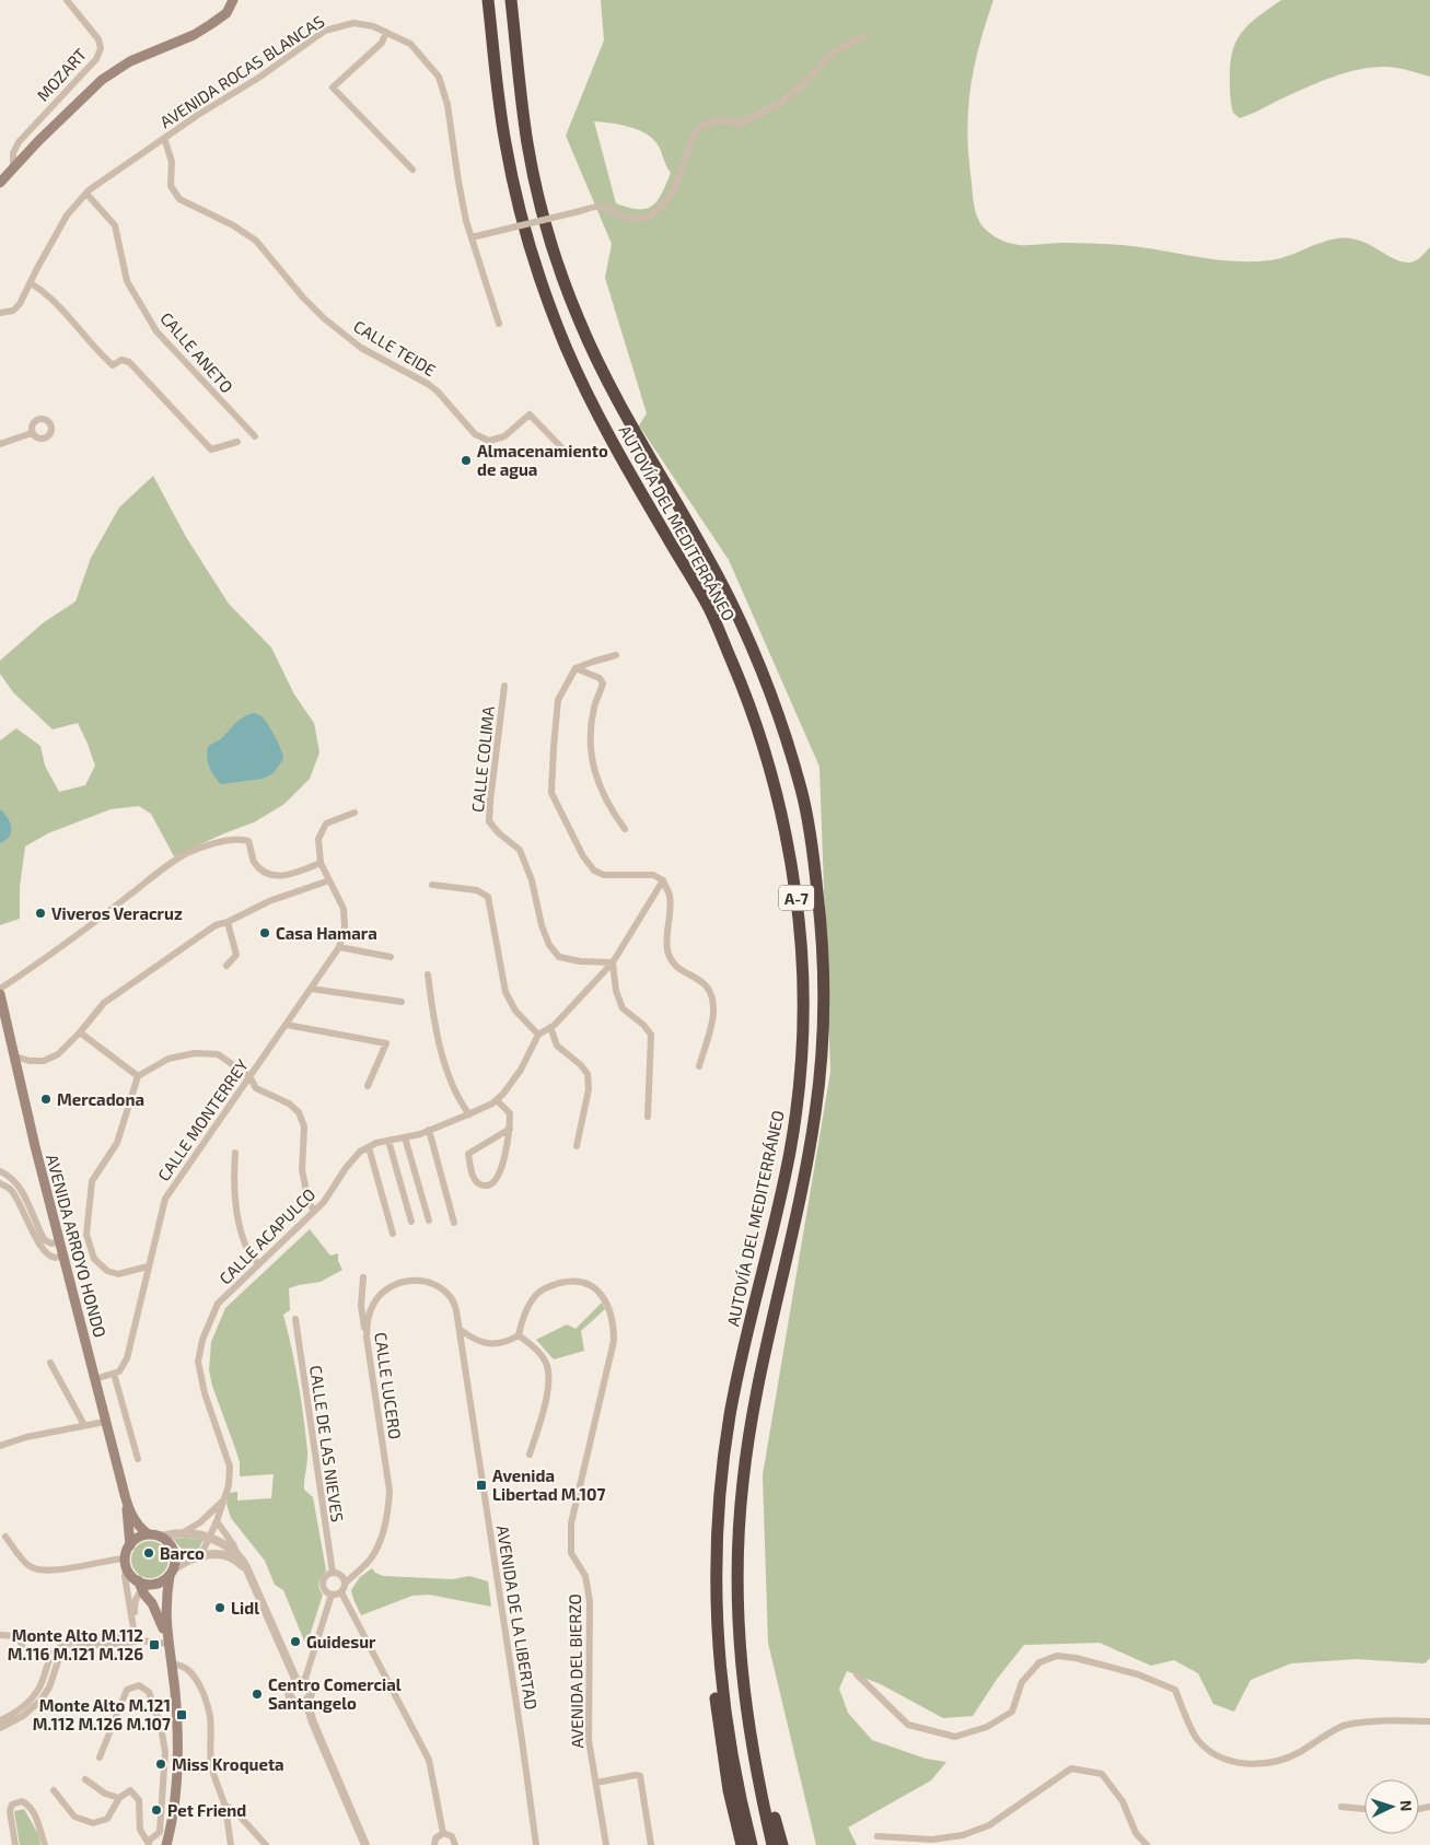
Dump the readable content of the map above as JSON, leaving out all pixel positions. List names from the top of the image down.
{
  "streets": {
    "highway": ["AUTOVÍA DEL MEDITERRÁNEO", "A-7"],
    "main road": ["AVENIDA ARROYO HONDO"],
    "street": [
      "AVENIDA ROCAS BLANCAS",
      "MOZART",
      "CALLE TEIDE",
      "CALLE ANETO",
      "CALLE COLIMA",
      "CALLE MONTERREY",
      "CALLE ACAPULCO",
      "CALLE LUCERO",
      "CALLE DE LAS NIEVES",
      "AVENIDA DE LA LIBERTAD",
      "AVENIDA DEL BIERZO"
    ]
  },
  "crossings": [
    ["AVENIDA ROCAS BLANCAS", "CALLE TEIDE"],
    ["AVENIDA ROCAS BLANCAS", "CALLE ANETO"],
    ["CALLE COLIMA", "CALLE ACAPULCO"],
    ["CALLE LUCERO", "CALLE DE LAS NIEVES"],
    ["CALLE LUCERO", "AVENIDA DE LA LIBERTAD"]
  ],
  "places": {
    "other": [
      "Almacenamiento de agua",
      "Viveros Veracruz",
      "Casa Hamara",
      "Mercadona",
      "Barco",
      "Lidl",
      "Guidesur",
      "Centro Comercial Santangelo",
      "Miss Kroqueta",
      "Pet Friend"
    ],
    "transit": ["Avenida Libertad M.107", "Monte Alto M.112 M.116 M.121 M.126", "Monte Alto M.121 M.112 M.126 M.107"]
  },
  "north": "right"
}
